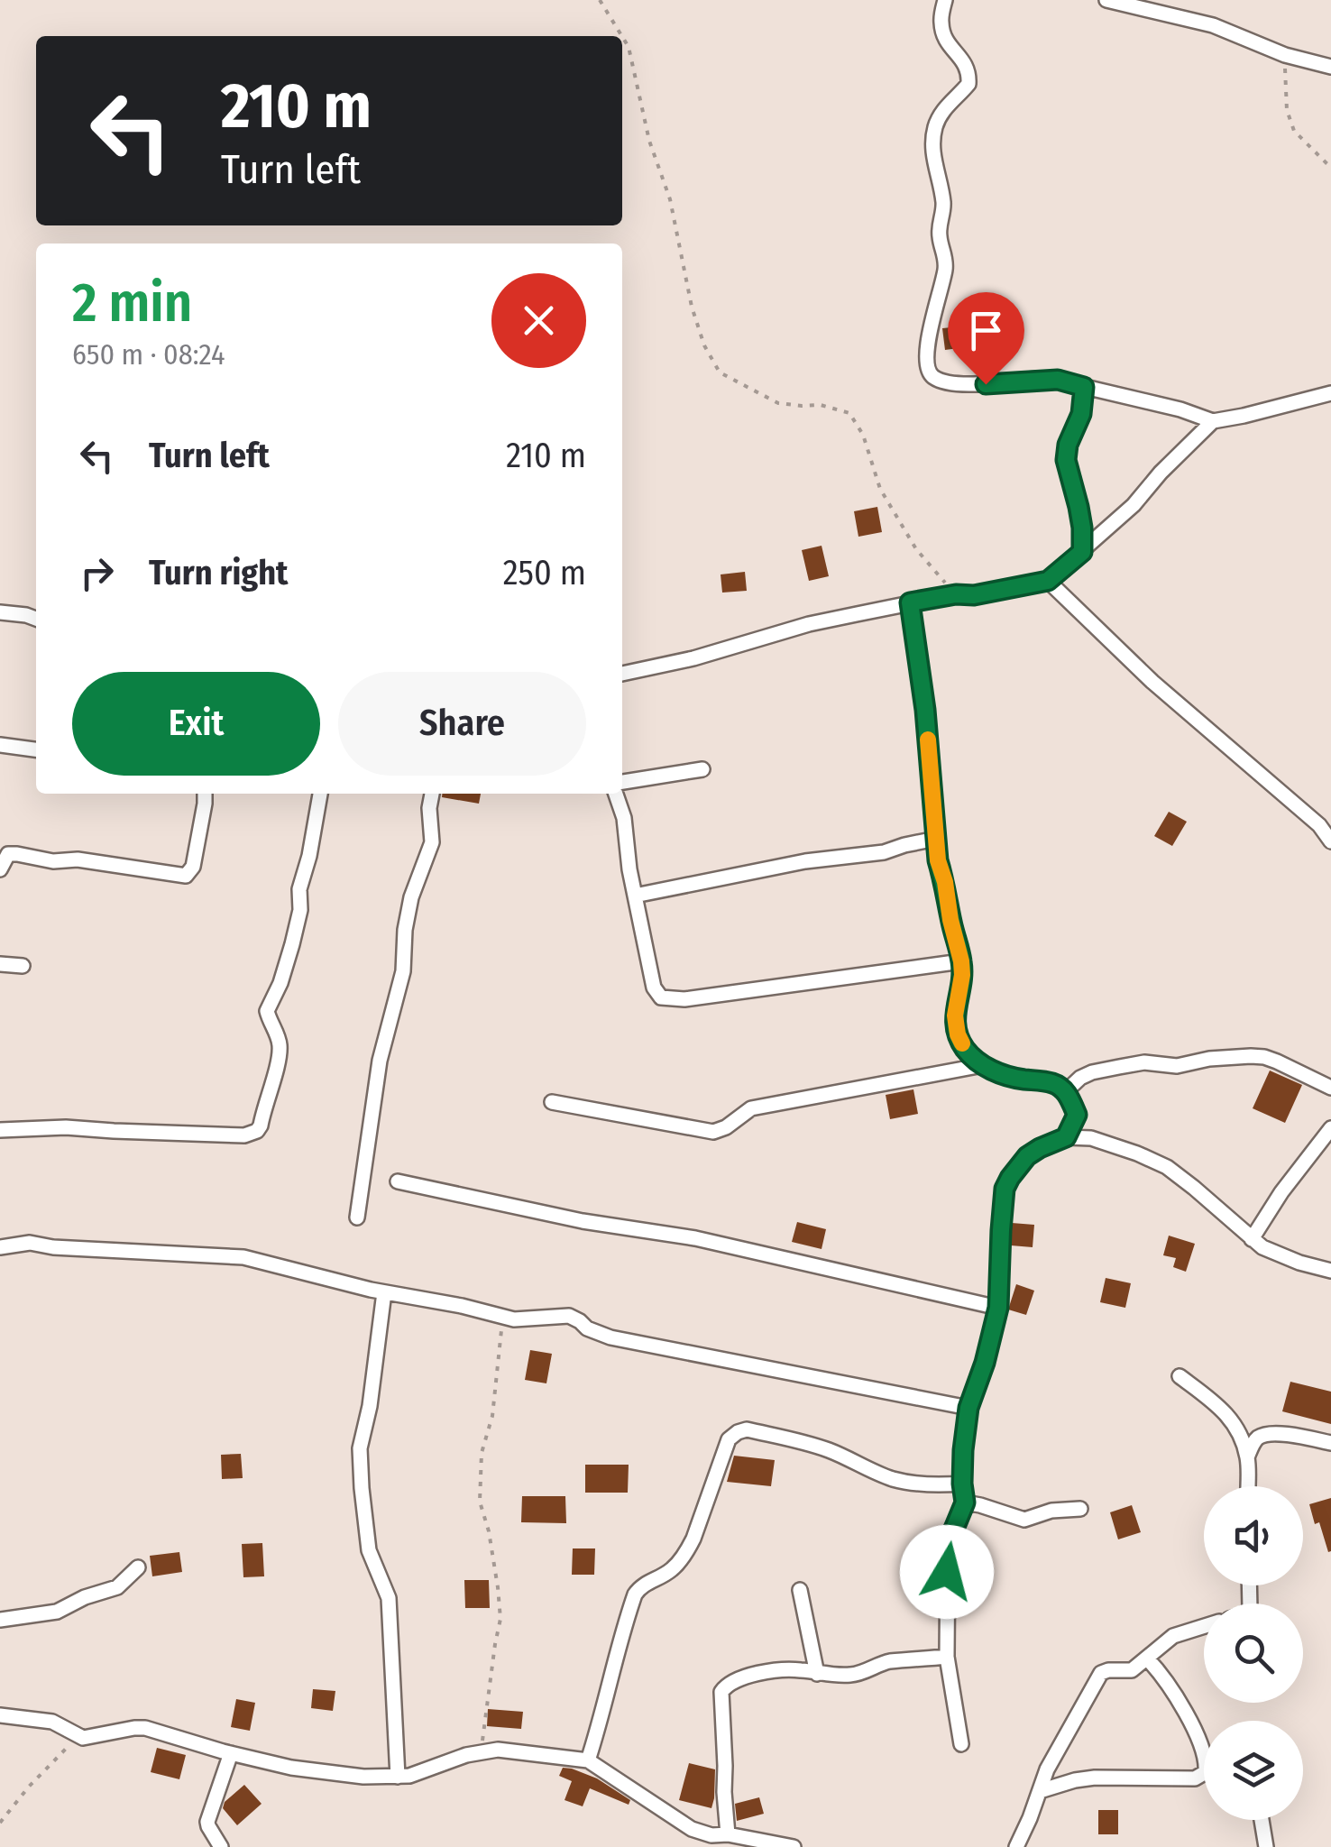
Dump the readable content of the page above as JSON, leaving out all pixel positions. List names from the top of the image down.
{
  "page": {
    "turn": ["210 m", "Turn left"],
    "heading": ["2 min", "650 m · 08:24"],
    "list": [
      {
        "name": "Turn left",
        "value": "210 m"
      },
      {
        "name": "Turn right",
        "value": "250 m"
      }
    ],
    "buttons": ["Exit", "Share"]
  }
}
